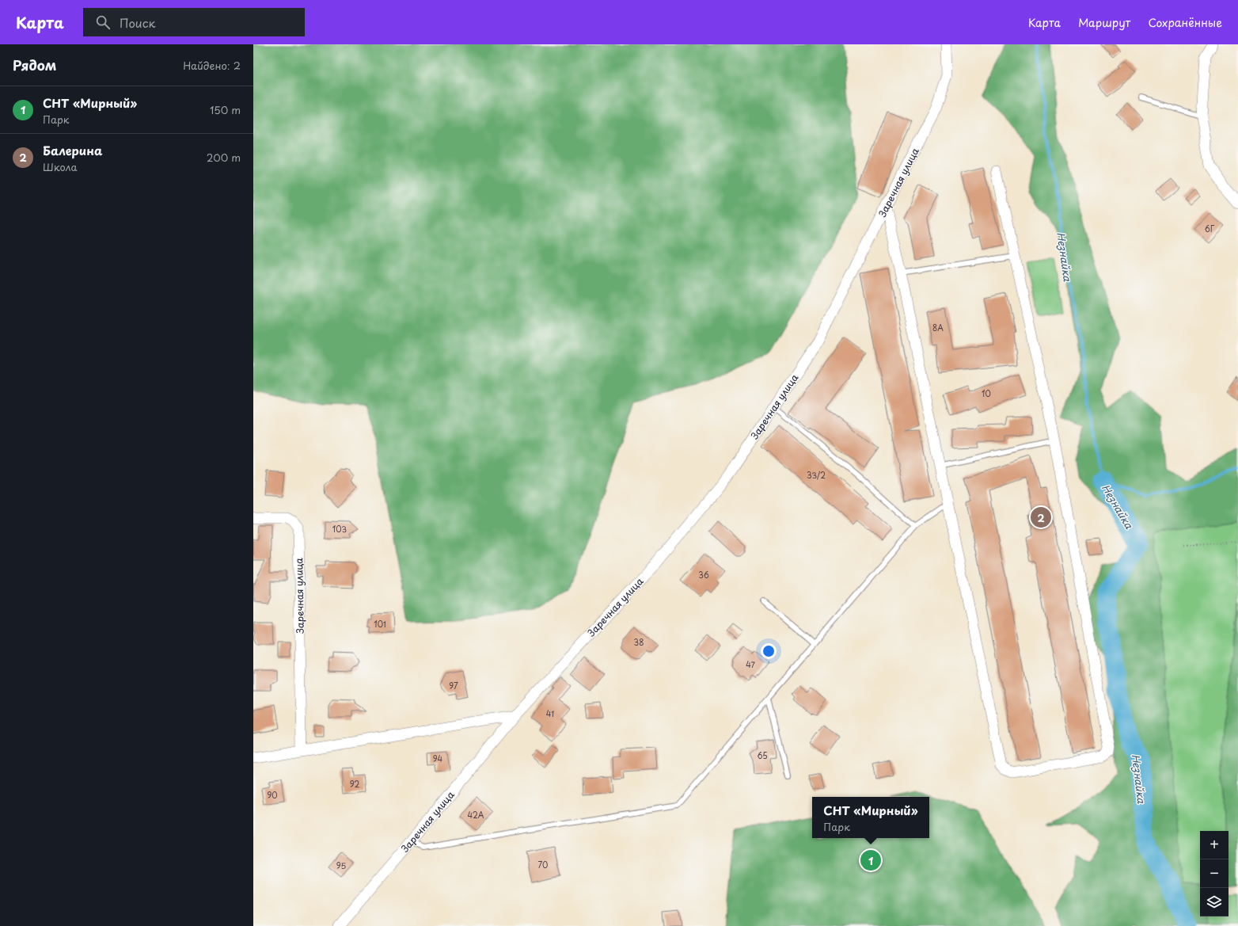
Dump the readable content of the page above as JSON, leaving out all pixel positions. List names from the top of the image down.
{
  "streets": {
    "street": ["Заречная улица"]
  },
  "water": ["Незнайка"],
  "house_numbers": [
    "6Г",
    "8А",
    "10",
    "33/2",
    "103",
    "36",
    "101",
    "38",
    "47",
    "97",
    "41",
    "65",
    "94",
    "92",
    "90",
    "42А",
    "70",
    "95"
  ],
  "page": {
    "header": "Карта",
    "search": "Поиск",
    "nav": ["Карта", "Маршрут", "Сохранённые"],
    "heading": ["Рядом", "Найдено: 2"],
    "list": [
      {
        "mark": "1",
        "name": "СНТ «Мирный»",
        "note": "Парк",
        "value": "150 m"
      },
      {
        "mark": "2",
        "name": "Балерина",
        "note": "Школа",
        "value": "200 m"
      }
    ],
    "pins": ["2", "1"],
    "popup": ["СНТ «Мирный»", "Парк"],
    "map_buttons": ["+", "−"]
  }
}
